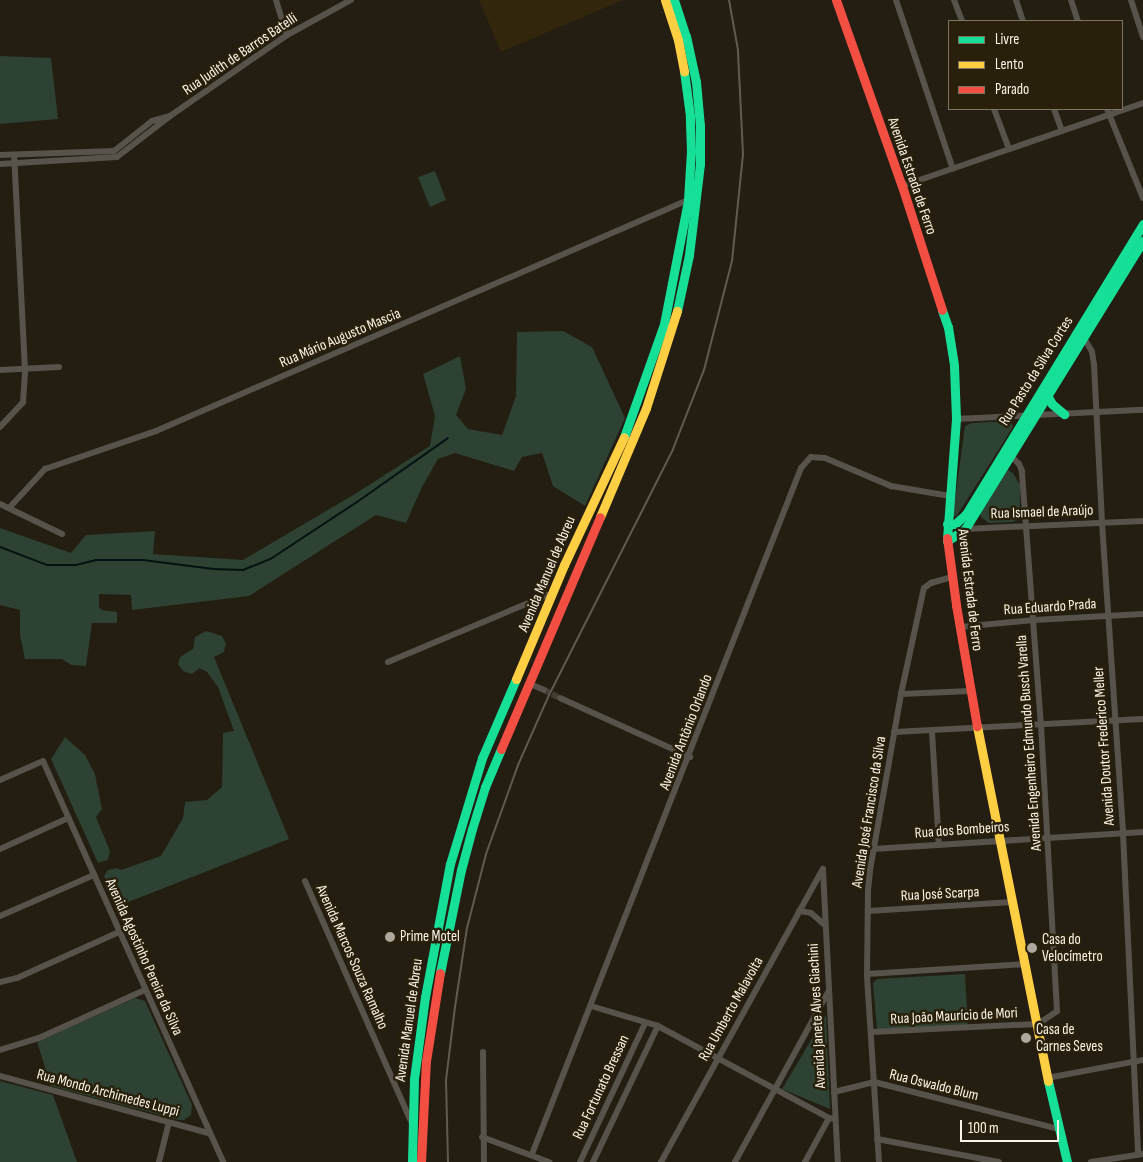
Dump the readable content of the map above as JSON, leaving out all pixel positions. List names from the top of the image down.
{
  "streets": {
    "main road": ["Avenida Estrada de Ferro", "Rua Pasto da Silva Cortes", "Avenida Manuel de Abreu"],
    "street": [
      "Rua Judith de Barros Batelli",
      "Rua Mário Augusto Mascia",
      "Rua Ismael de Araújo",
      "Rua Eduardo Prada",
      "Avenida Antônio Orlando",
      "Avenida Engenheiro Edmundo Busch Varella",
      "Avenida Doutor Frederico Meller",
      "Avenida José Francisco da Silva",
      "Rua dos Bombeiros",
      "Rua José Scarpa",
      "Avenida Agostinho Pereira da Silva",
      "Avenida Marcos Souza Ramalho",
      "Rua Umberto Malavolta",
      "Avenida Janete Alves Giachini",
      "Rua João Maurício de Mori",
      "Rua Oswaldo Blum",
      "Rua Fortunato Bressan",
      "Rua Mondo Archimedes Luppi"
    ]
  },
  "crossings": [
    ["Avenida Estrada de Ferro", "Rua Pasto da Silva Cortes"],
    ["Avenida Estrada de Ferro", "Rua Eduardo Prada"],
    ["Avenida Estrada de Ferro", "Avenida Antônio Orlando"],
    ["Avenida Estrada de Ferro", "Avenida Engenheiro Edmundo Busch Varella"],
    ["Avenida Estrada de Ferro", "Avenida José Francisco da Silva"],
    ["Avenida Estrada de Ferro", "Rua dos Bombeiros"],
    ["Avenida Estrada de Ferro", "Rua José Scarpa"],
    ["Avenida Estrada de Ferro", "Rua João Maurício de Mori"],
    ["Avenida Estrada de Ferro", "Rua Oswaldo Blum"],
    ["Rua Mário Augusto Mascia", "Avenida Manuel de Abreu"],
    ["Rua Pasto da Silva Cortes", "Rua Ismael de Araújo"],
    ["Rua Pasto da Silva Cortes", "Avenida Engenheiro Edmundo Busch Varella"],
    ["Rua Pasto da Silva Cortes", "Avenida Doutor Frederico Meller"],
    ["Rua Ismael de Araújo", "Avenida Engenheiro Edmundo Busch Varella"],
    ["Rua Ismael de Araújo", "Avenida Doutor Frederico Meller"],
    ["Avenida Manuel de Abreu", "Avenida Marcos Souza Ramalho"],
    ["Rua Eduardo Prada", "Avenida Engenheiro Edmundo Busch Varella"],
    ["Rua Eduardo Prada", "Avenida Doutor Frederico Meller"],
    ["Avenida Engenheiro Edmundo Busch Varella", "Rua dos Bombeiros"],
    ["Avenida Engenheiro Edmundo Busch Varella", "Rua João Maurício de Mori"],
    ["Avenida Doutor Frederico Meller", "Rua dos Bombeiros"],
    ["Avenida José Francisco da Silva", "Rua dos Bombeiros"],
    ["Avenida José Francisco da Silva", "Rua José Scarpa"],
    ["Avenida José Francisco da Silva", "Rua João Maurício de Mori"],
    ["Avenida José Francisco da Silva", "Rua Oswaldo Blum"],
    ["Avenida Agostinho Pereira da Silva", "Rua Mondo Archimedes Luppi"],
    ["Rua Umberto Malavolta", "Avenida Janete Alves Giachini"],
    ["Avenida Janete Alves Giachini", "Rua Oswaldo Blum"]
  ],
  "places": ["Prime Motel", "Casa do Velocímetro", "Casa de Carnes Seves"],
  "legend": ["Livre", "Lento", "Parado"],
  "scale_bar": "100 m"
}
